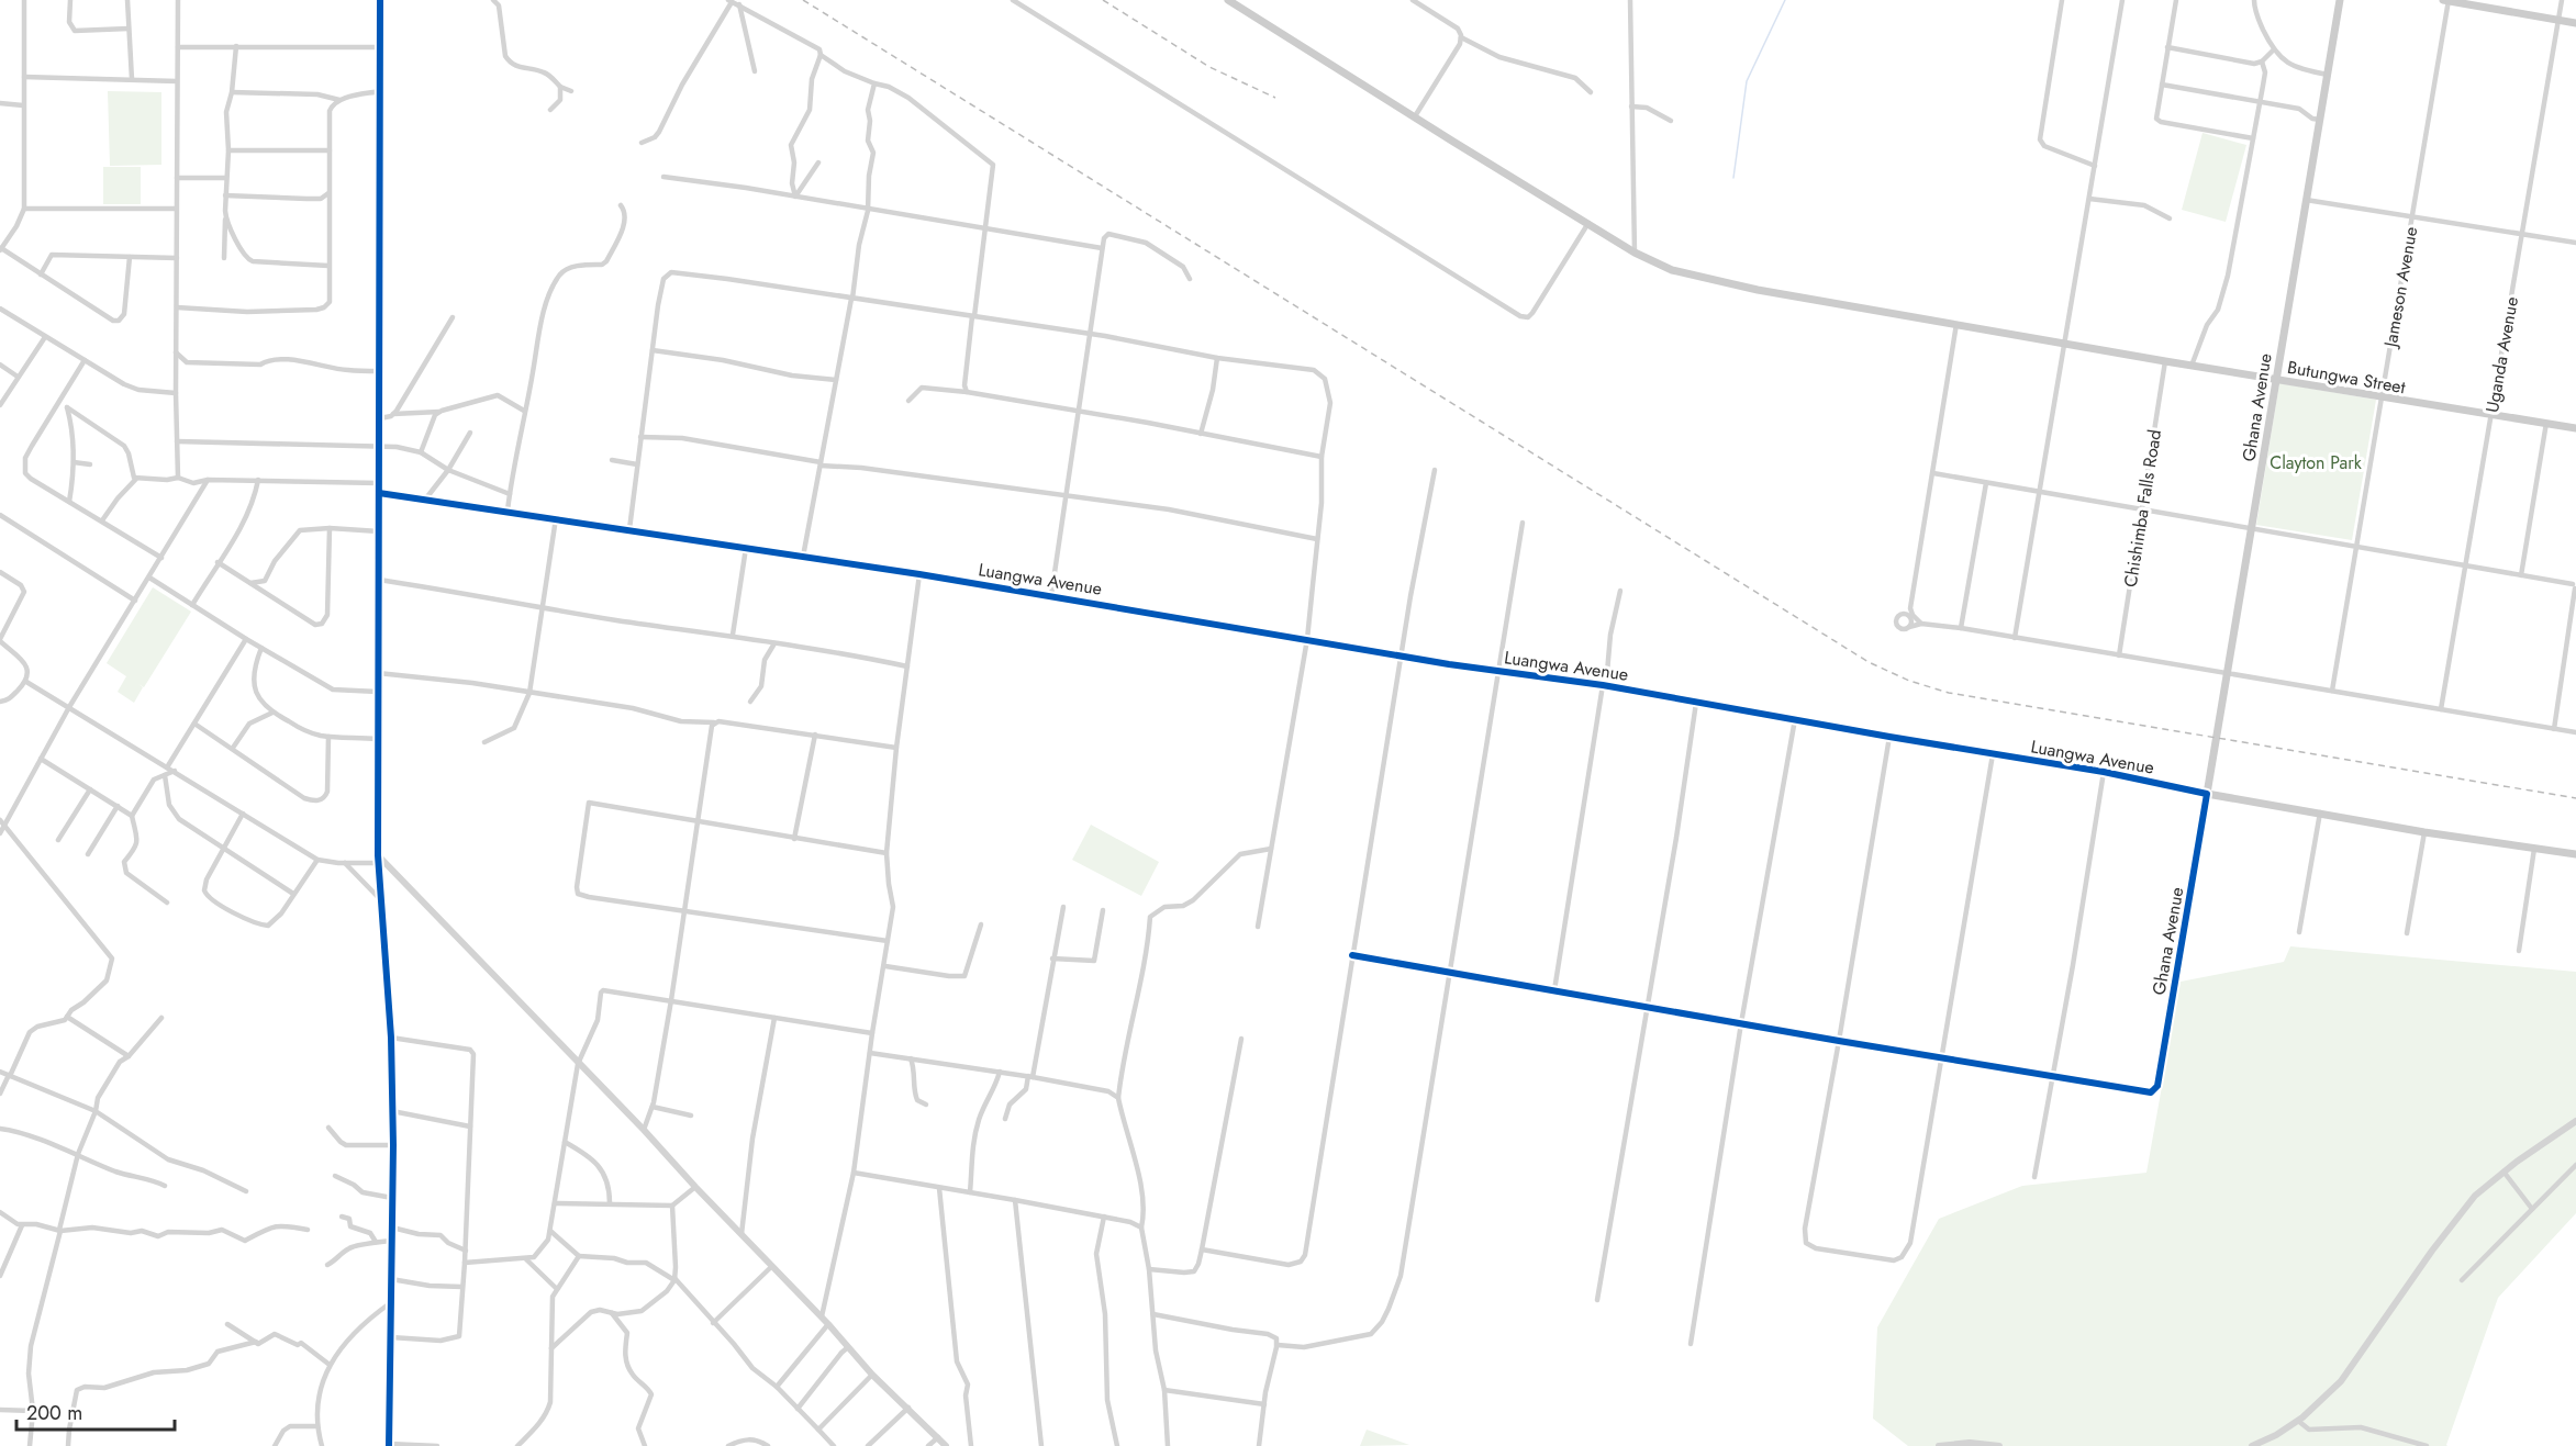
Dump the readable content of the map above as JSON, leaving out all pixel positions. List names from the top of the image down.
{
  "streets": {
    "main road": ["Butungwa Street", "Ghana Avenue", "Luangwa Avenue"],
    "street": ["Jameson Avenue", "Uganda Avenue", "Chishimba Falls Road"]
  },
  "crossings": [
    ["Jameson Avenue", "Butungwa Street"],
    ["Uganda Avenue", "Butungwa Street"],
    ["Butungwa Street", "Ghana Avenue"],
    ["Butungwa Street", "Chishimba Falls Road"],
    ["Ghana Avenue", "Luangwa Avenue"]
  ],
  "parks": ["Clayton Park"],
  "scale_bar": "200 m"
}
